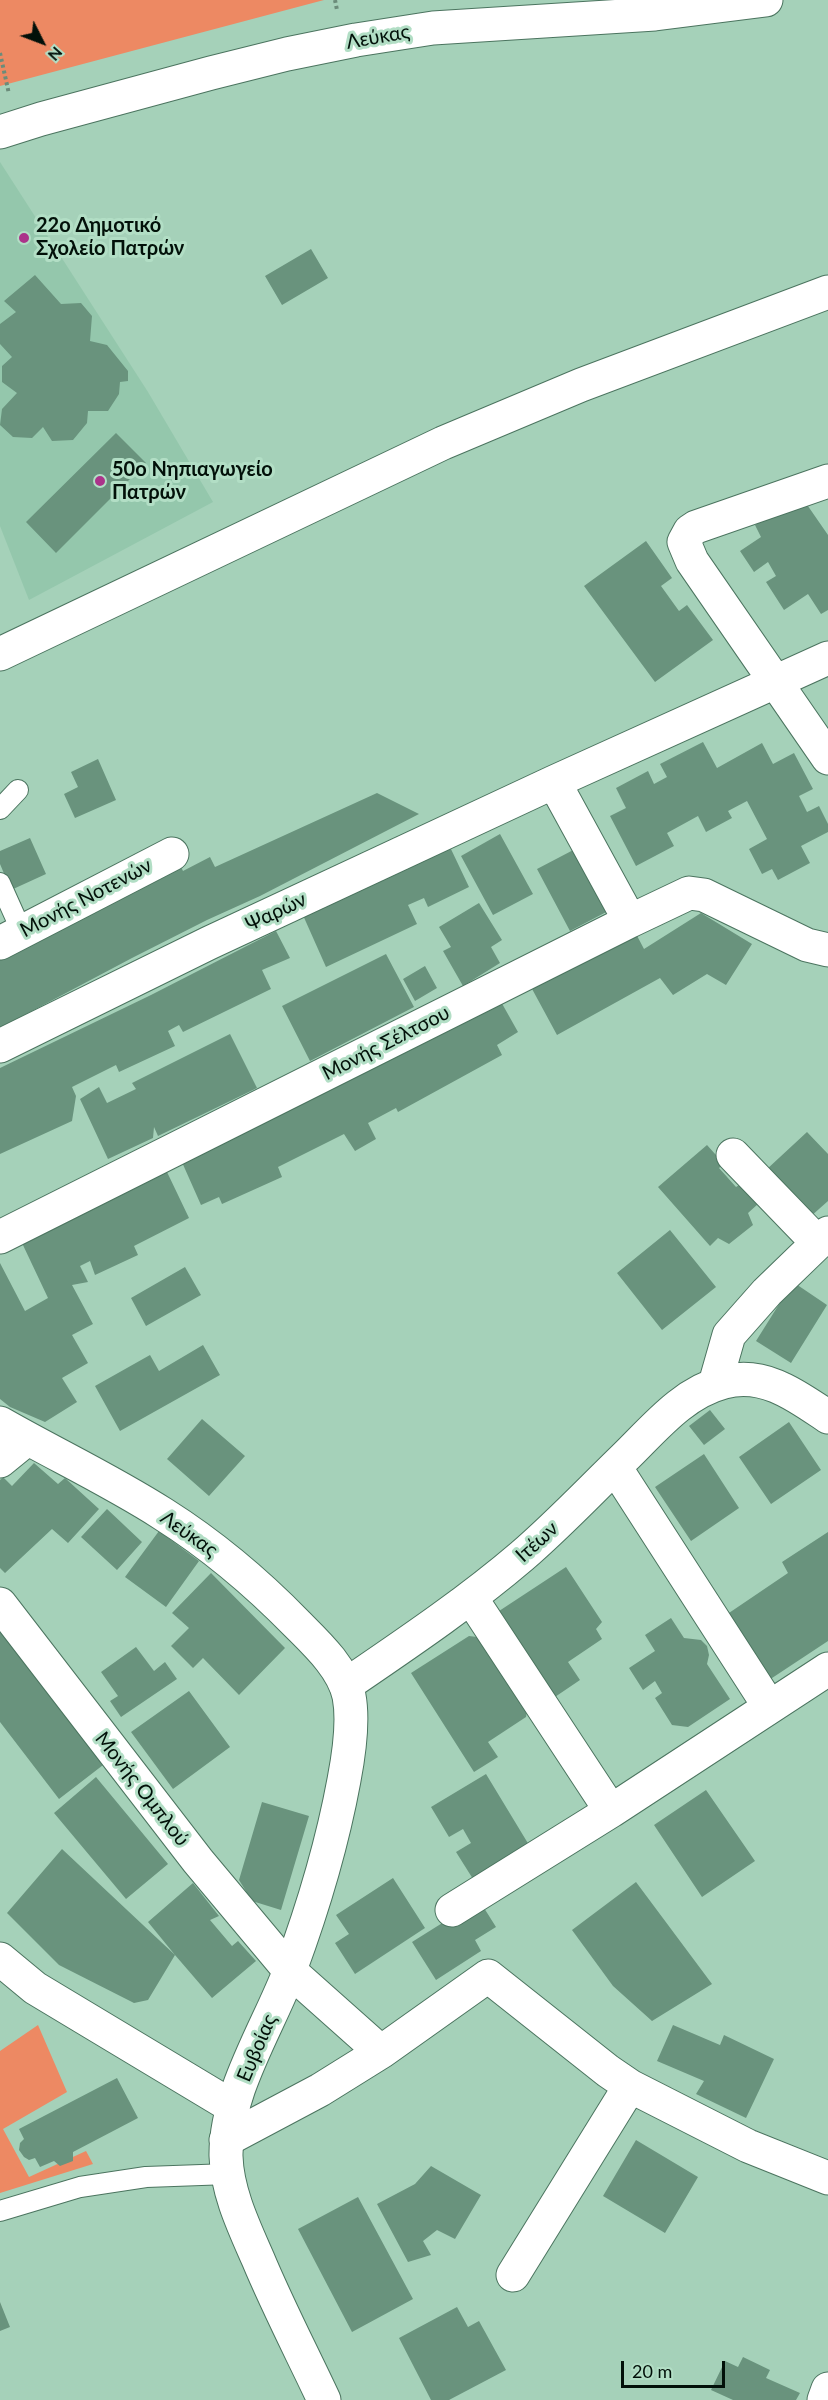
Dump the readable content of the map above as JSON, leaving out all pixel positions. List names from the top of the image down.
{
  "streets": {
    "street": [
      "Λεύκας",
      "Μονής Νοτενών",
      "Ψαρών",
      "Μονής Σέλτσου",
      "Ιτέων",
      "Μονής Ομπλού",
      "Ευβοίας"
    ]
  },
  "crossings": [
    ["Λεύκας", "Ιτέων"],
    ["Λεύκας", "Ευβοίας"],
    ["Ιτέων", "Ευβοίας"],
    ["Μονής Ομπλού", "Ευβοίας"]
  ],
  "places": ["22ο Δημοτικό Σχολείο Πατρών", "50o Νηπιαγωγείο Πατρών"],
  "scale_bar": "20 m",
  "north": "bottom right"
}
